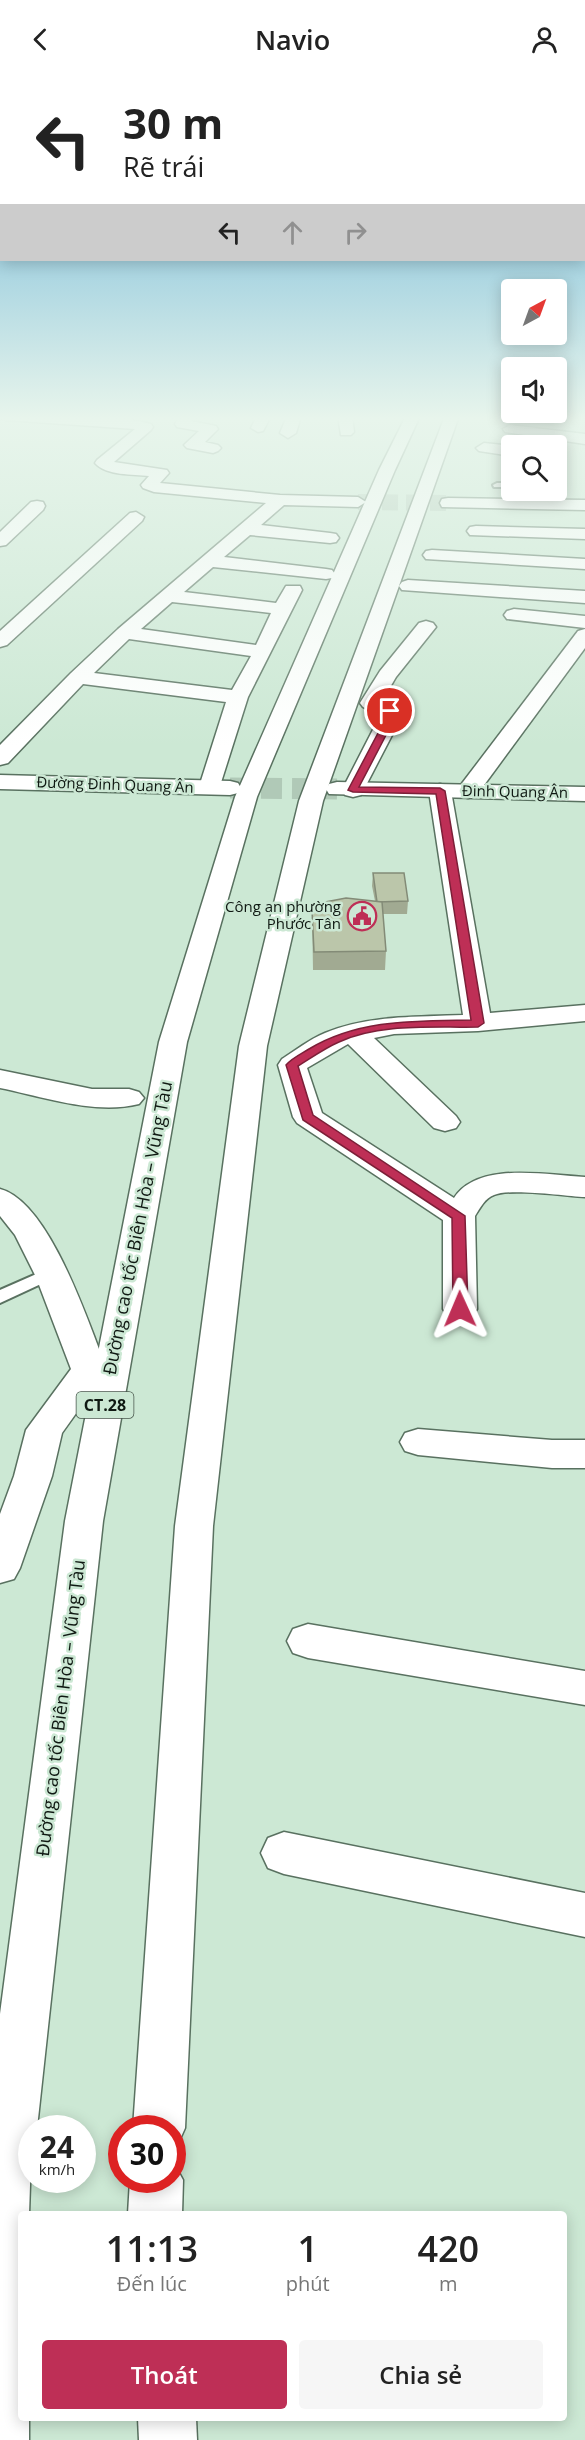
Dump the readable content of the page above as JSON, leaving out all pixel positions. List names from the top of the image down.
{
  "streets": {
    "main road": [
      "Đường Đinh Quang Ân",
      "Đinh Quang Ân",
      "Đường cao tốc Biên Hòa – Vũng Tàu",
      "CT.28"
    ]
  },
  "places": {
    "public building": ["Công an phường Phước Tân"]
  },
  "north": "top right",
  "page": {
    "header": "Navio",
    "turn": ["30 m", "Rẽ trái"],
    "speed": "24 km/h",
    "limit": "30",
    "eta": [
      "11:13",
      "Đến lúc",
      "1",
      "phút",
      "420",
      "m"
    ],
    "buttons": ["Thoát", "Chia sẻ"]
  }
}
